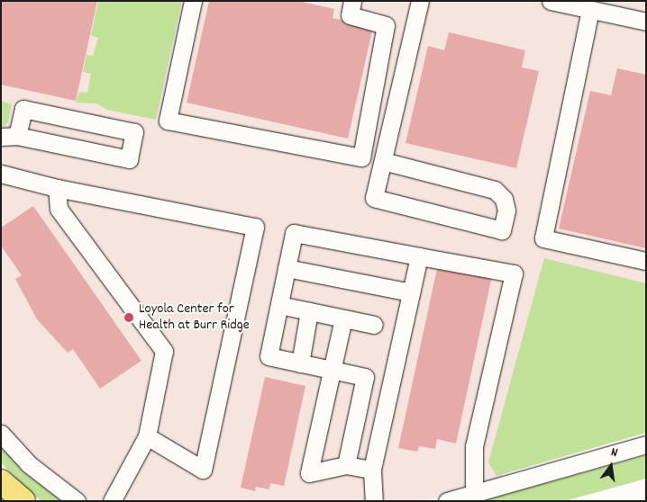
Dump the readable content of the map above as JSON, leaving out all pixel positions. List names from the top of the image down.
{
  "places": ["Loyola Center for Health at Burr Ridge"],
  "north": "top"
}
